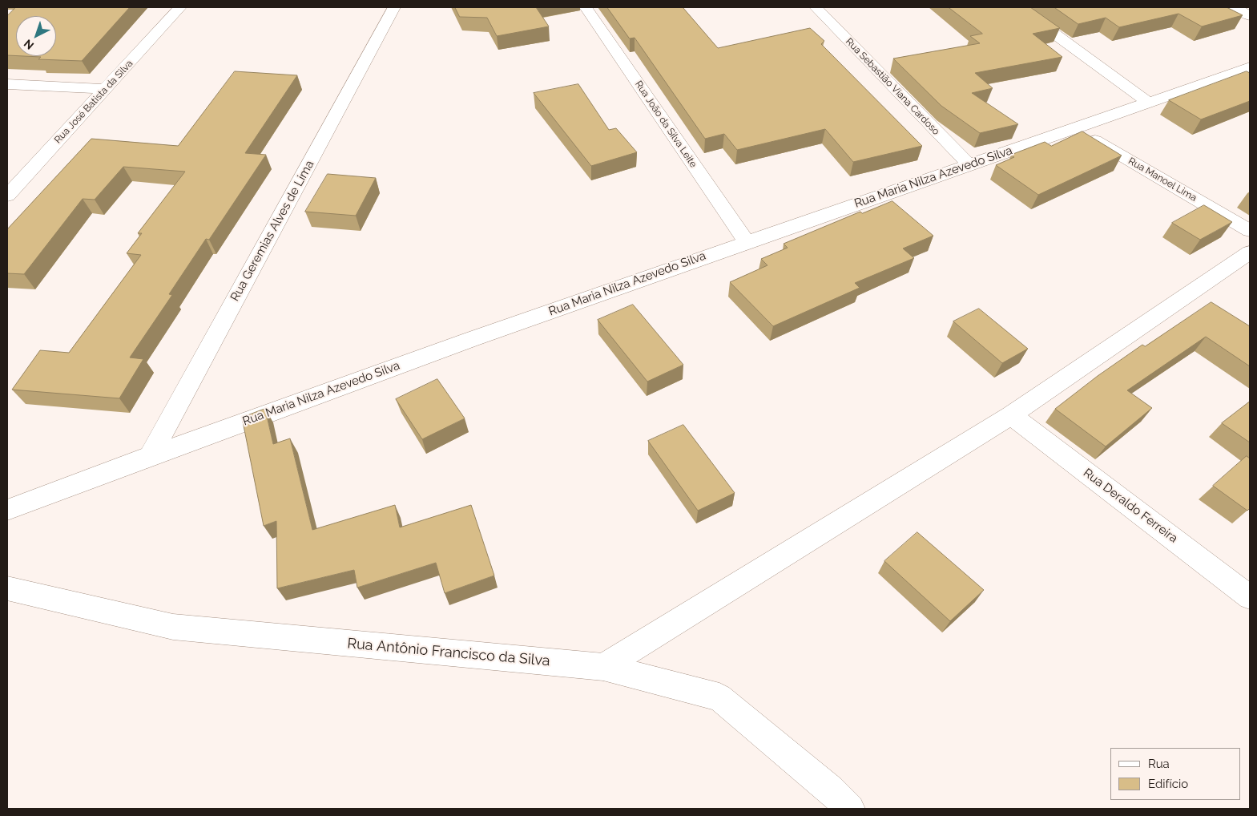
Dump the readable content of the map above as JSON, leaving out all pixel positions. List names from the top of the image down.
{
  "streets": {
    "street": [
      "Rua Sebastião Viana Cardoso",
      "Rua José Batista da Silva",
      "Rua João da Silva Leite",
      "Rua Maria Nilza Azevedo Silva",
      "Rua Manoel Lima",
      "Rua Geremias Alves de Lima",
      "Rua Deraldo Ferreira",
      "Rua Antônio Francisco da Silva"
    ]
  },
  "crossings": [
    ["Rua Sebastião Viana Cardoso", "Rua Maria Nilza Azevedo Silva"],
    ["Rua João da Silva Leite", "Rua Maria Nilza Azevedo Silva"],
    ["Rua Maria Nilza Azevedo Silva", "Rua Manoel Lima"],
    ["Rua Maria Nilza Azevedo Silva", "Rua Geremias Alves de Lima"]
  ],
  "legend": ["Rua", "Edifício"],
  "north": "bottom left"
}
